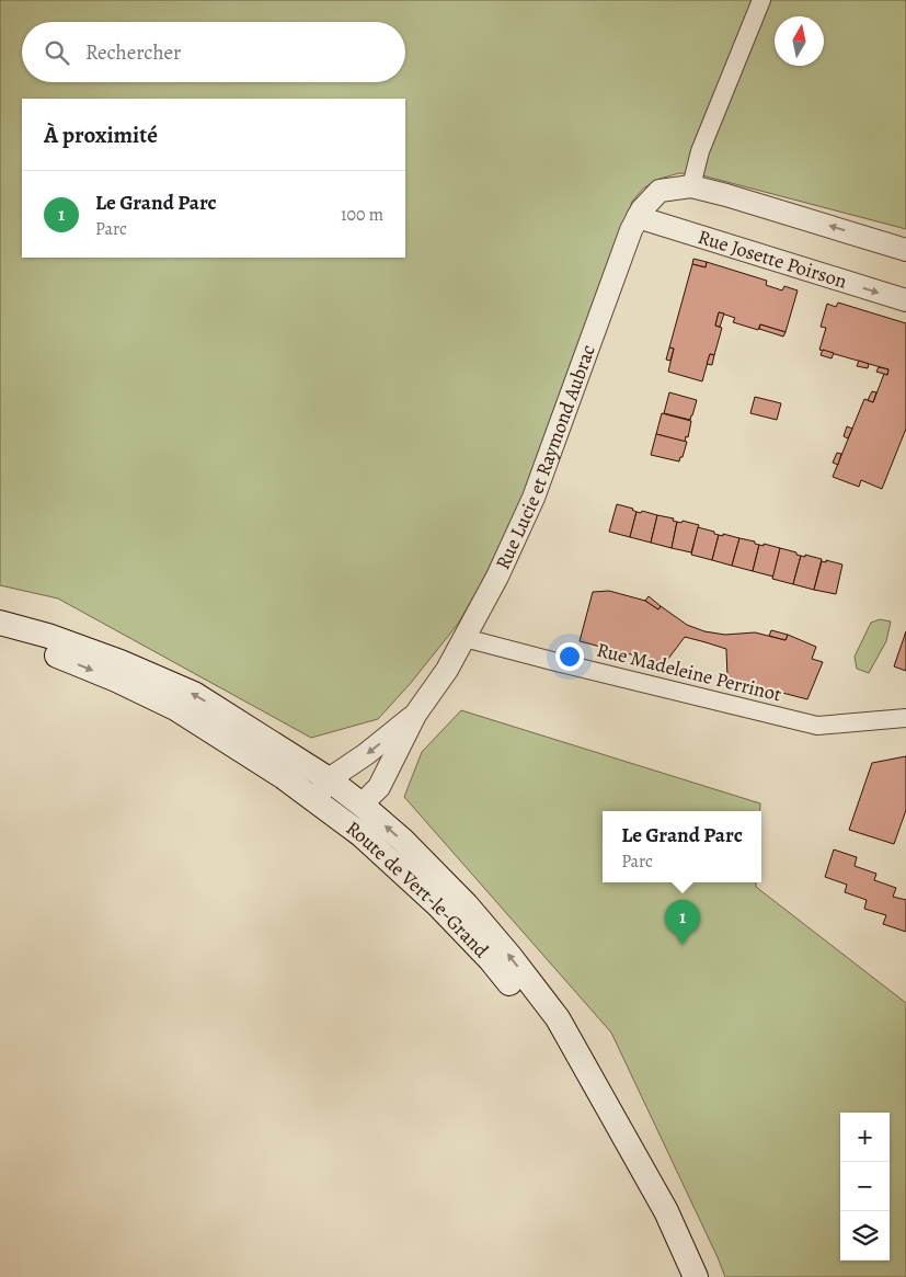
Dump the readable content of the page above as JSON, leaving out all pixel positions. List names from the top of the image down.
{
  "streets": {
    "main road": ["Route de Vert-le-Grand"],
    "street": ["Rue Josette Poirson", "Rue Lucie et Raymond Aubrac", "Rue Madeleine Perrinot"]
  },
  "crossings": [
    ["Rue Josette Poirson", "Rue Lucie et Raymond Aubrac"],
    ["Rue Lucie et Raymond Aubrac", "Rue Madeleine Perrinot"],
    ["Rue Lucie et Raymond Aubrac", "Route de Vert-le-Grand"]
  ],
  "north": "top",
  "page": {
    "search": "Rechercher",
    "heading": "À proximité",
    "list": [
      {
        "mark": "1",
        "name": "Le Grand Parc",
        "note": "Parc",
        "value": "100 m"
      }
    ],
    "popup": ["Le Grand Parc", "Parc"],
    "pins": "1",
    "map_buttons": ["+", "−"]
  }
}
